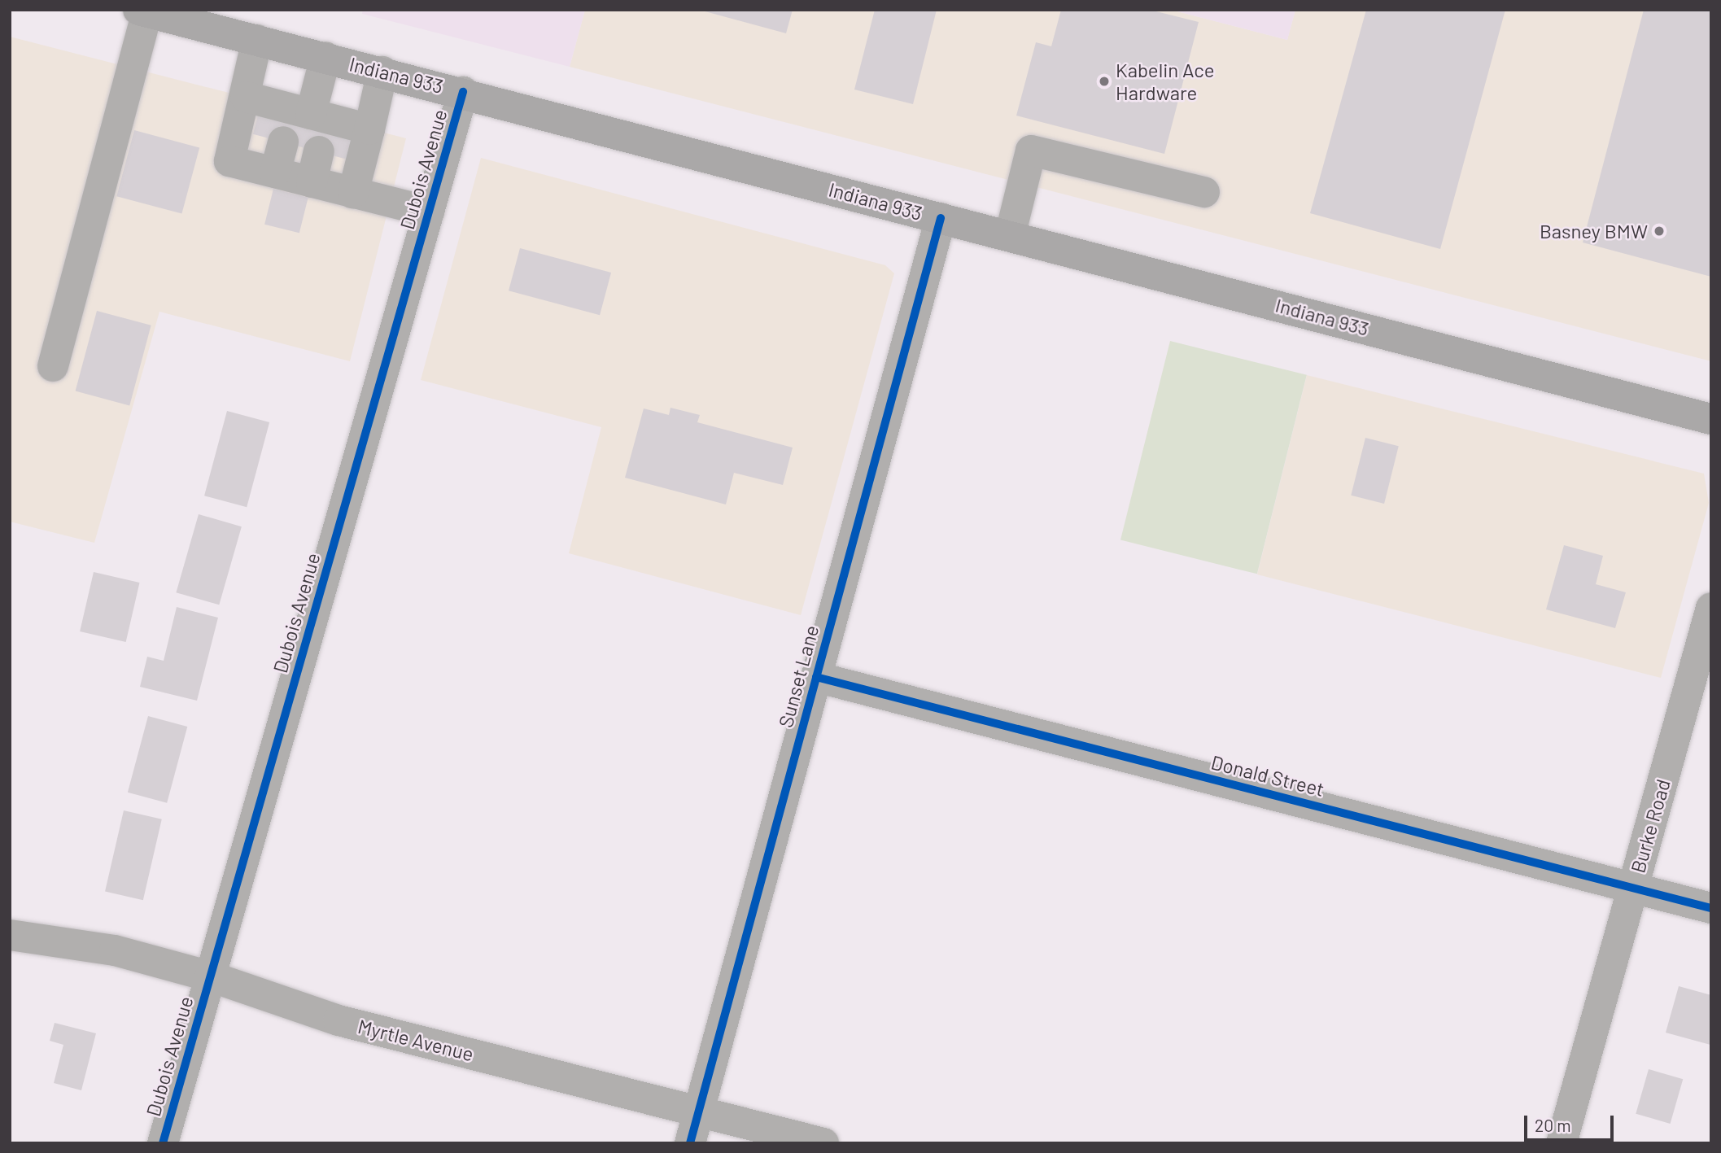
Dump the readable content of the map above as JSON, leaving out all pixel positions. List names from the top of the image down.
{
  "streets": {
    "main road": ["Indiana 933"],
    "street": [
      "Dubois Avenue",
      "Sunset Lane",
      "Donald Street",
      "Burke Road",
      "Myrtle Avenue"
    ]
  },
  "crossings": [
    ["Indiana 933", "Dubois Avenue"],
    ["Indiana 933", "Sunset Lane"],
    ["Dubois Avenue", "Myrtle Avenue"],
    ["Sunset Lane", "Donald Street"],
    ["Sunset Lane", "Myrtle Avenue"],
    ["Donald Street", "Burke Road"]
  ],
  "places": ["Kabelin Ace Hardware", "Basney BMW"],
  "scale_bar": "20 m"
}
